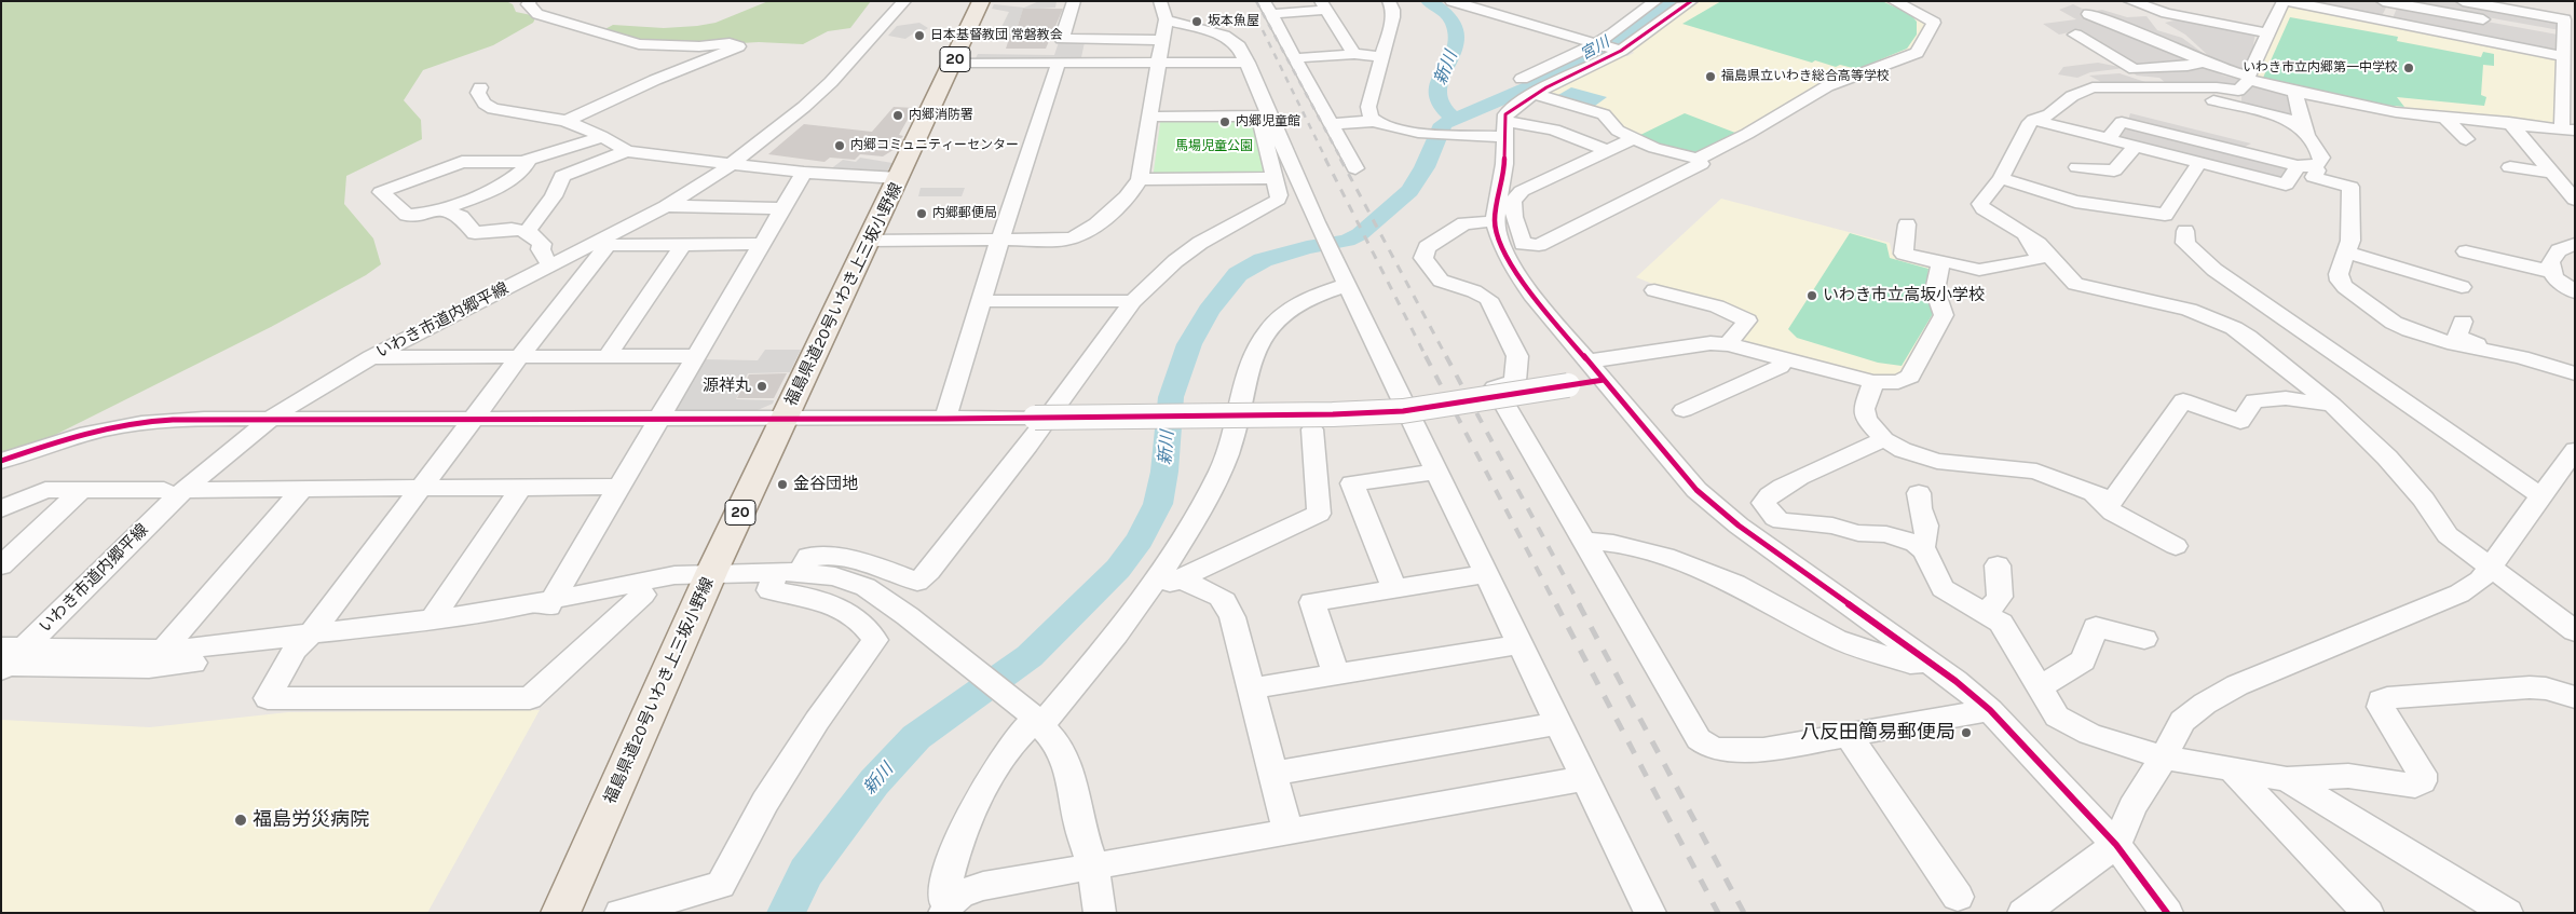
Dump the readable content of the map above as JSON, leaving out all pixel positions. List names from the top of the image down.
{
  "streets": {
    "main road": ["20", "福島県道20号いわき上三坂小野線"],
    "street": ["いわき市道内郷平線"]
  },
  "water": ["宮川", "新川"],
  "parks": ["馬場児童公園"],
  "places": [
    "坂本魚屋",
    "日本基督教団 常磐教会",
    "いわき市立内郷第一中学校",
    "福島県立いわき総合高等学校",
    "内郷消防署",
    "内郷児童館",
    "内郷コミュニティーセンター",
    "内郷郵便局",
    "いわき市立高坂小学校",
    "源祥丸",
    "金谷団地",
    "八反田簡易郵便局",
    "福島労災病院"
  ]
}
